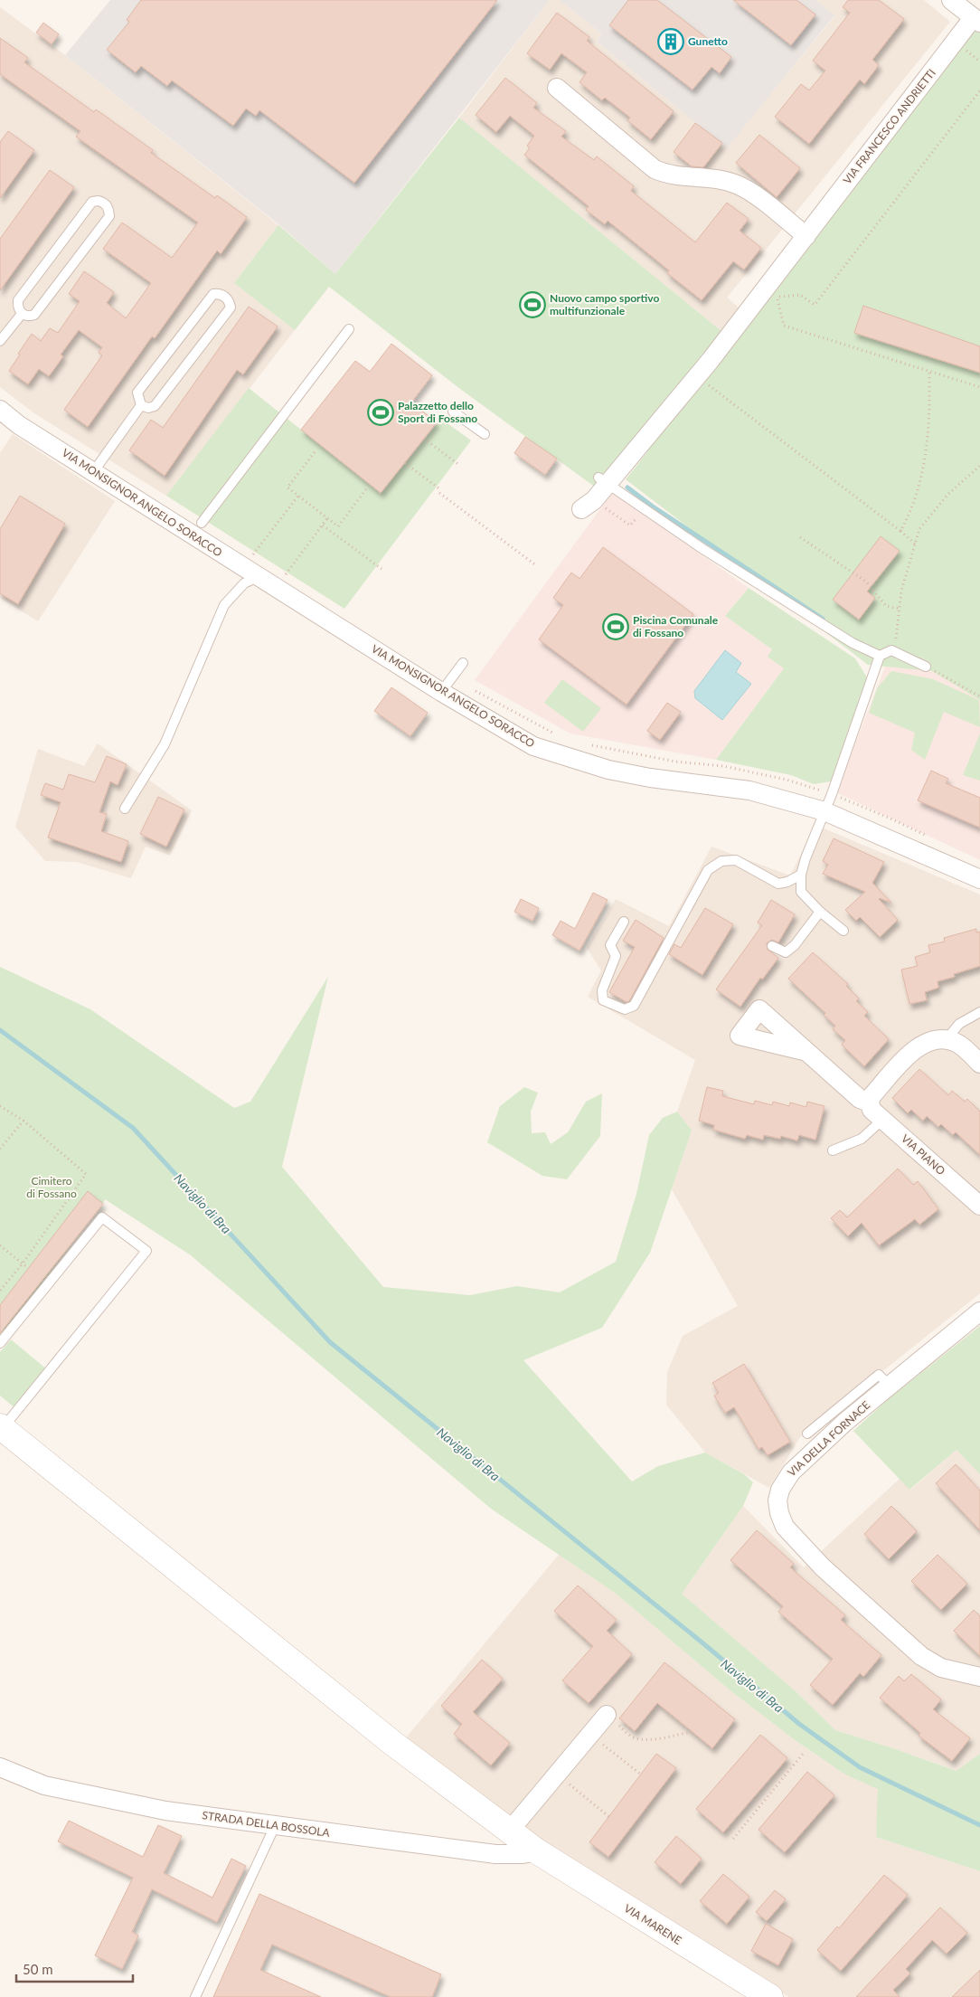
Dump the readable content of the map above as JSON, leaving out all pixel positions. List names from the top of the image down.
{
  "streets": {
    "main road": ["VIA MARENE"],
    "street": [
      "VIA FRANCESCO ANDRIETTI",
      "VIA MONSIGNOR ANGELO SORACCO",
      "VIA PIANO",
      "VIA DELLA FORNACE",
      "STRADA DELLA BOSSOLA"
    ]
  },
  "crossings": [
    ["STRADA DELLA BOSSOLA", "VIA MARENE"]
  ],
  "water": ["Naviglio di Bra"],
  "parks": ["Cimitero di Fossano"],
  "places": {
    "building": ["Gunetto"],
    "sports": ["Nuovo campo sportivo multifunzionale", "Palazzetto dello Sport di Fossano", "Piscina Comunale di Fossano"]
  },
  "scale_bar": "50 m"
}
